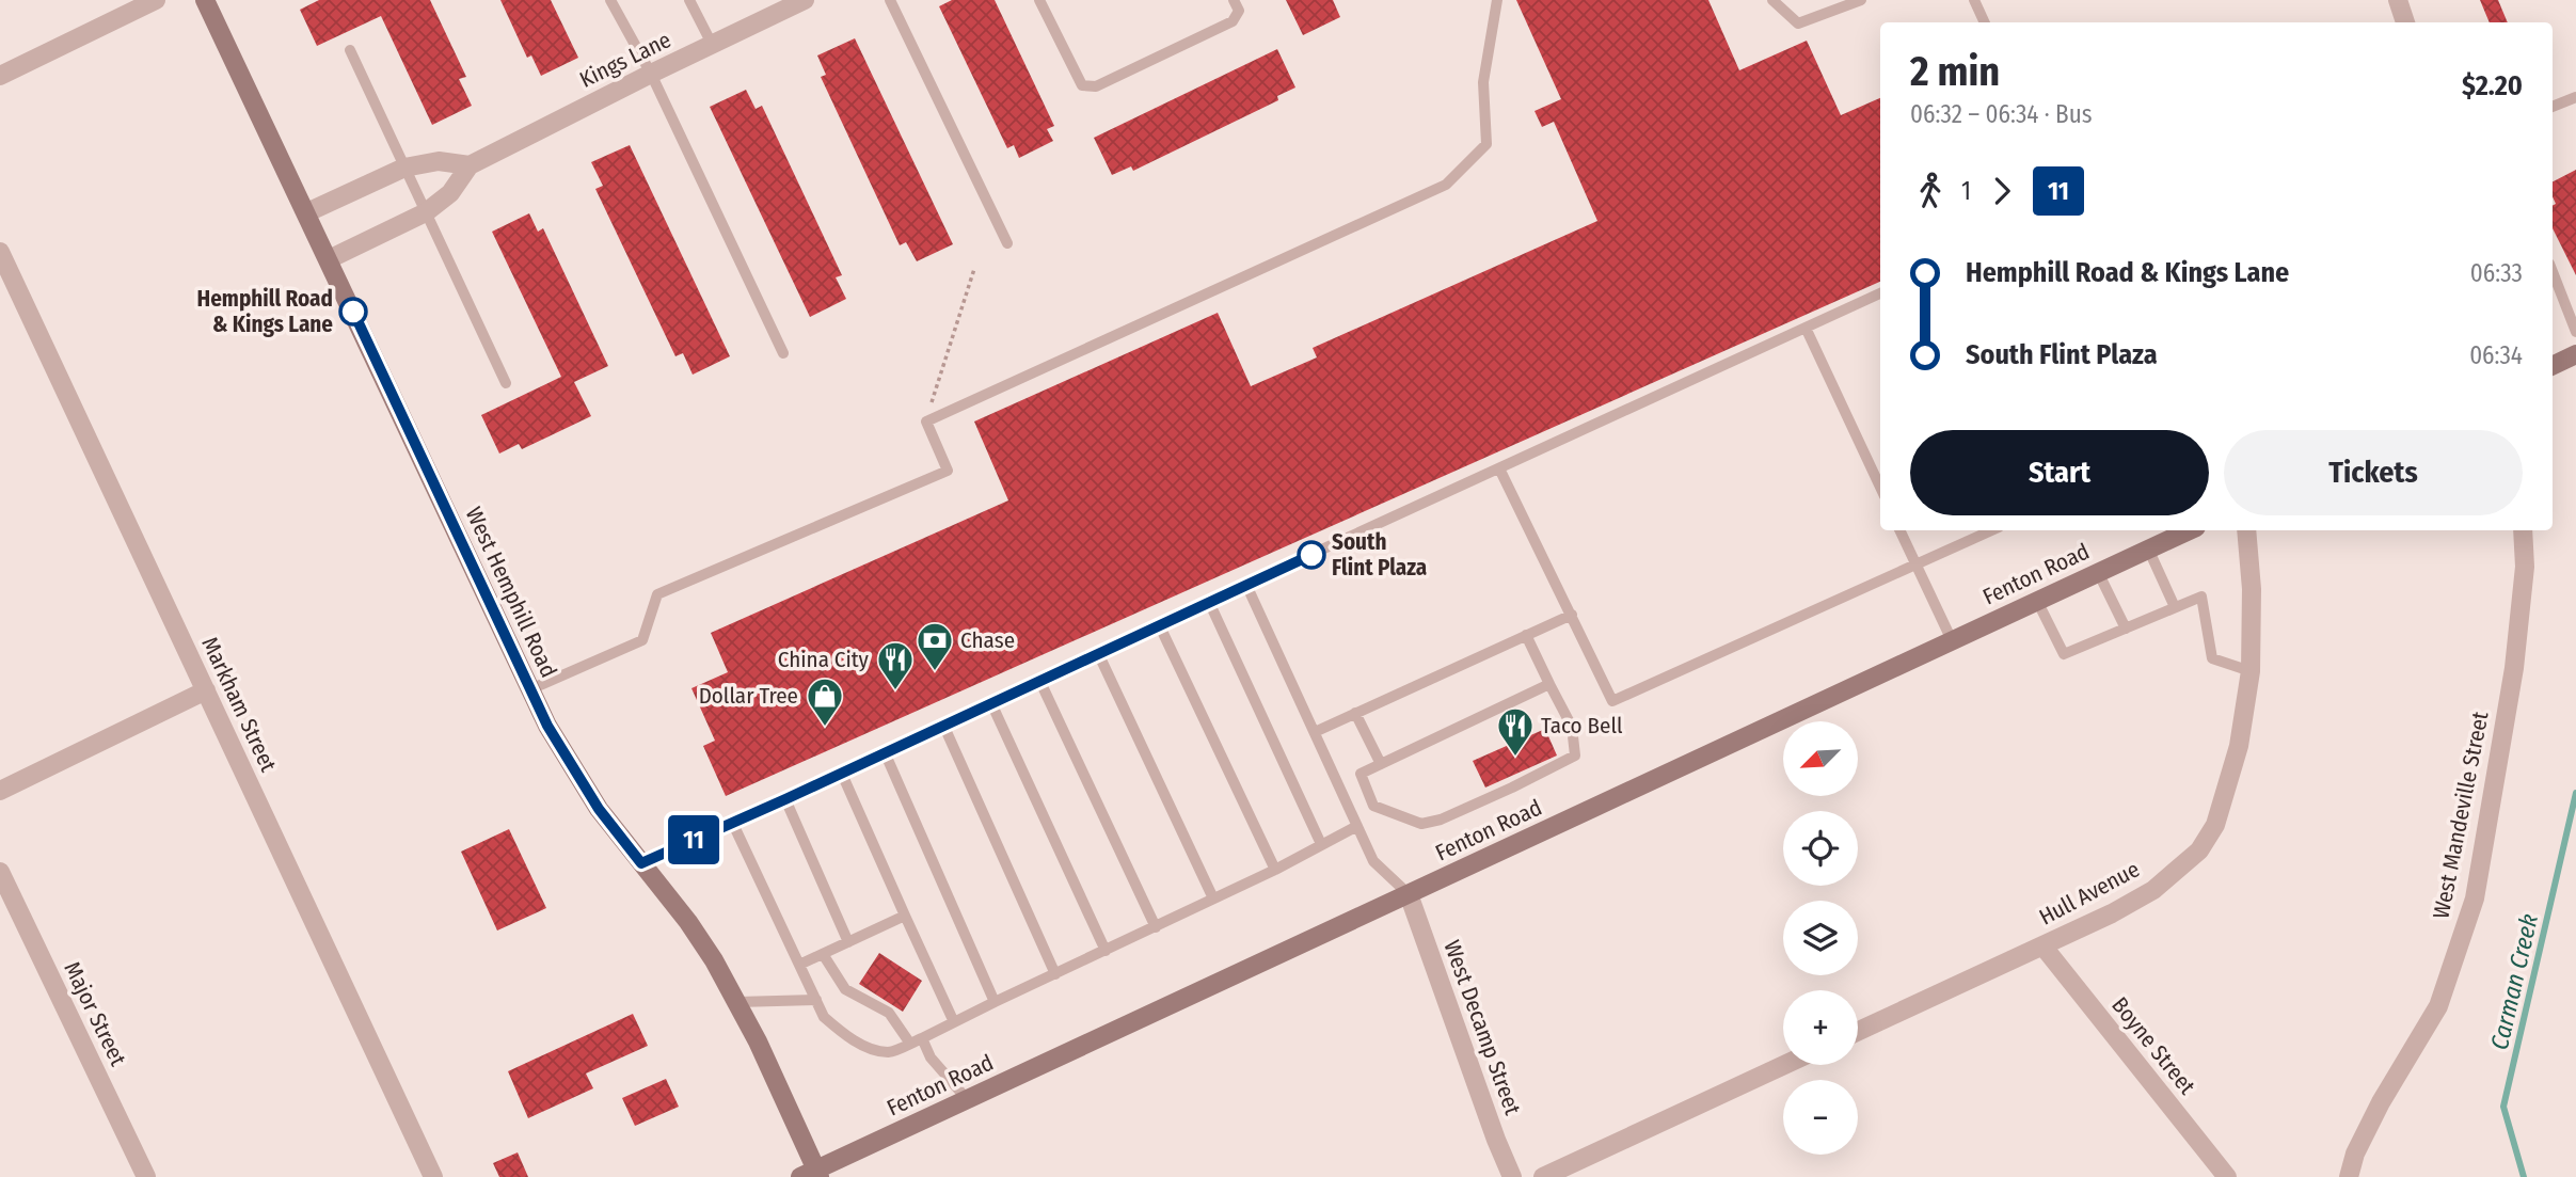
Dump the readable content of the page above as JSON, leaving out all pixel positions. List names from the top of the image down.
{
  "streets": {
    "street": [
      "Kings Lane",
      "Fenton Road",
      "West Hemphill Road",
      "Markham Street",
      "West Mandeville Street",
      "Hull Avenue",
      "Major Street",
      "West Decamp Street",
      "Boyne Street"
    ]
  },
  "crossings": [
    ["Kings Lane", "West Hemphill Road"],
    ["Fenton Road", "West Hemphill Road"],
    ["Fenton Road", "West Decamp Street"],
    ["Hull Avenue", "Boyne Street"]
  ],
  "water": ["Carman Creek"],
  "places": {
    "other": ["Hemphill Road & Kings Lane", "South Flint Plaza"],
    "bank": ["Chase"],
    "restaurant": ["China City", "Taco Bell"],
    "shop": ["Dollar Tree"]
  },
  "lines": ["bus line 11"],
  "north": "bottom left",
  "page": {
    "on_map": "11",
    "heading": ["2 min", "06:32 – 06:34 · Bus", "$2.20"],
    "legs": ["1", "11"],
    "list": [
      {
        "name": "Hemphill Road & Kings Lane",
        "value": "06:33"
      },
      {
        "name": "South Flint Plaza",
        "value": "06:34"
      }
    ],
    "buttons": ["Start", "Tickets"],
    "map_buttons": ["+", "−"]
  }
}
